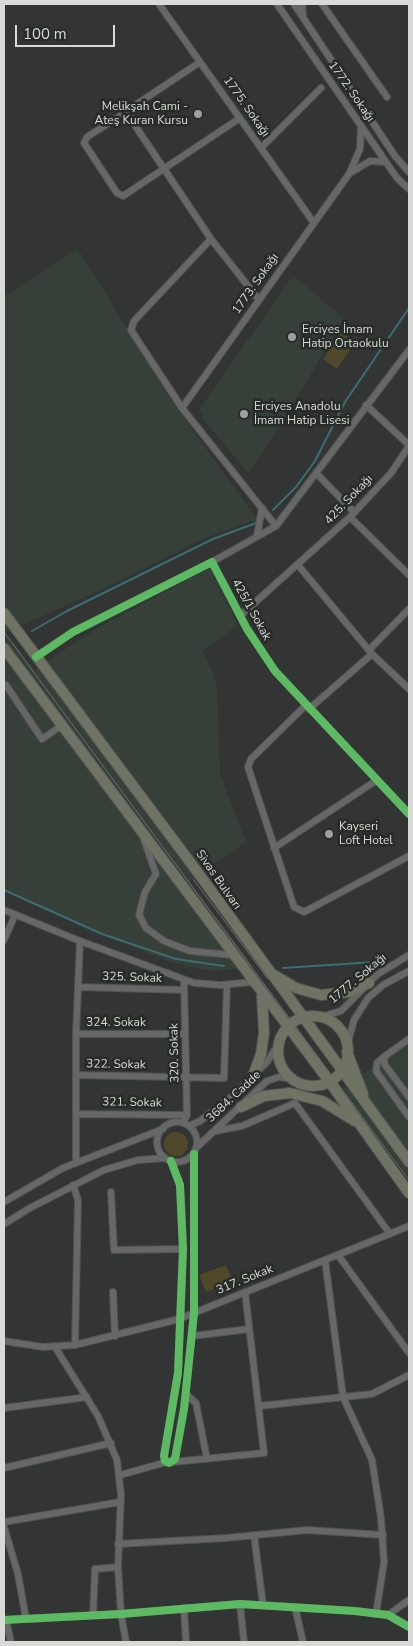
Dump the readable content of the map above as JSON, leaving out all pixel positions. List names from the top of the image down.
{
  "streets": {
    "highway": ["Sivas Bulvarı"],
    "street": [
      "1772. Sokağı",
      "1775. Sokağı",
      "1773. Sokağı",
      "425. Sokağı",
      "425/1 Sokak",
      "325. Sokak",
      "1777. Sokağı",
      "324. Sokak",
      "320. Sokak",
      "322. Sokak",
      "3684. Cadde",
      "321. Sokak",
      "317. Sokak"
    ]
  },
  "crossings": [
    ["1772. Sokağı", "1773. Sokağı"],
    ["1775. Sokağı", "1773. Sokağı"],
    ["425. Sokağı", "425/1 Sokak"],
    ["325. Sokak", "320. Sokak"],
    ["324. Sokak", "320. Sokak"],
    ["320. Sokak", "322. Sokak"],
    ["320. Sokak", "3684. Cadde"],
    ["320. Sokak", "321. Sokak"]
  ],
  "places": [
    "Melikşah Cami - Ateş Kuran Kursu",
    "Erciyes İmam Hatip Ortaokulu",
    "Erciyes Anadolu İmam Hatip Lisesi",
    "Kayseri Loft Hotel"
  ],
  "scale_bar": "100 m"
}
